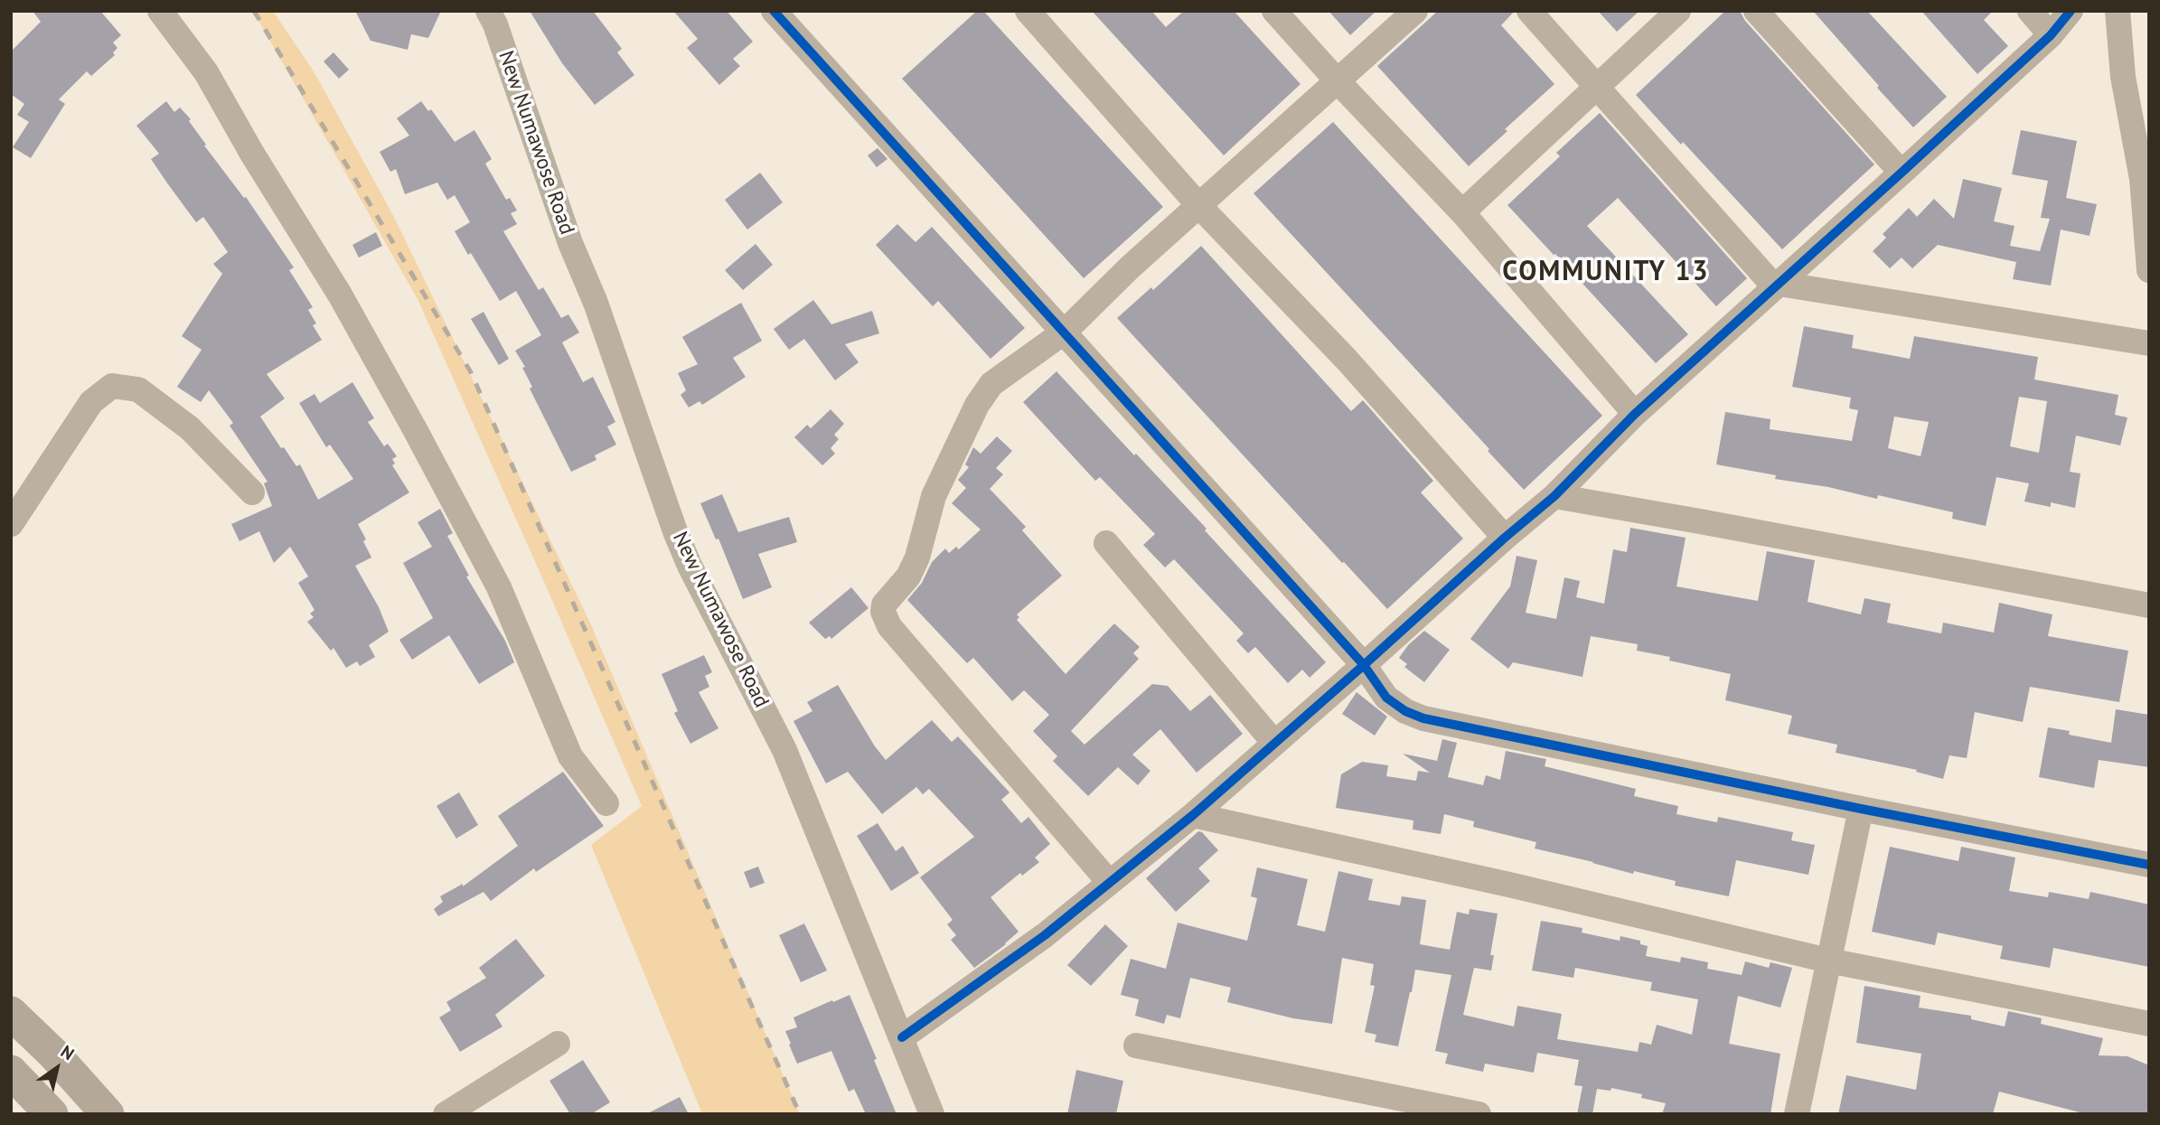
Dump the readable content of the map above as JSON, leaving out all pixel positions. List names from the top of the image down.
{
  "streets": {
    "street": ["New Numawose Road"]
  },
  "districts": ["COMMUNITY 13"],
  "north": "top right"
}
